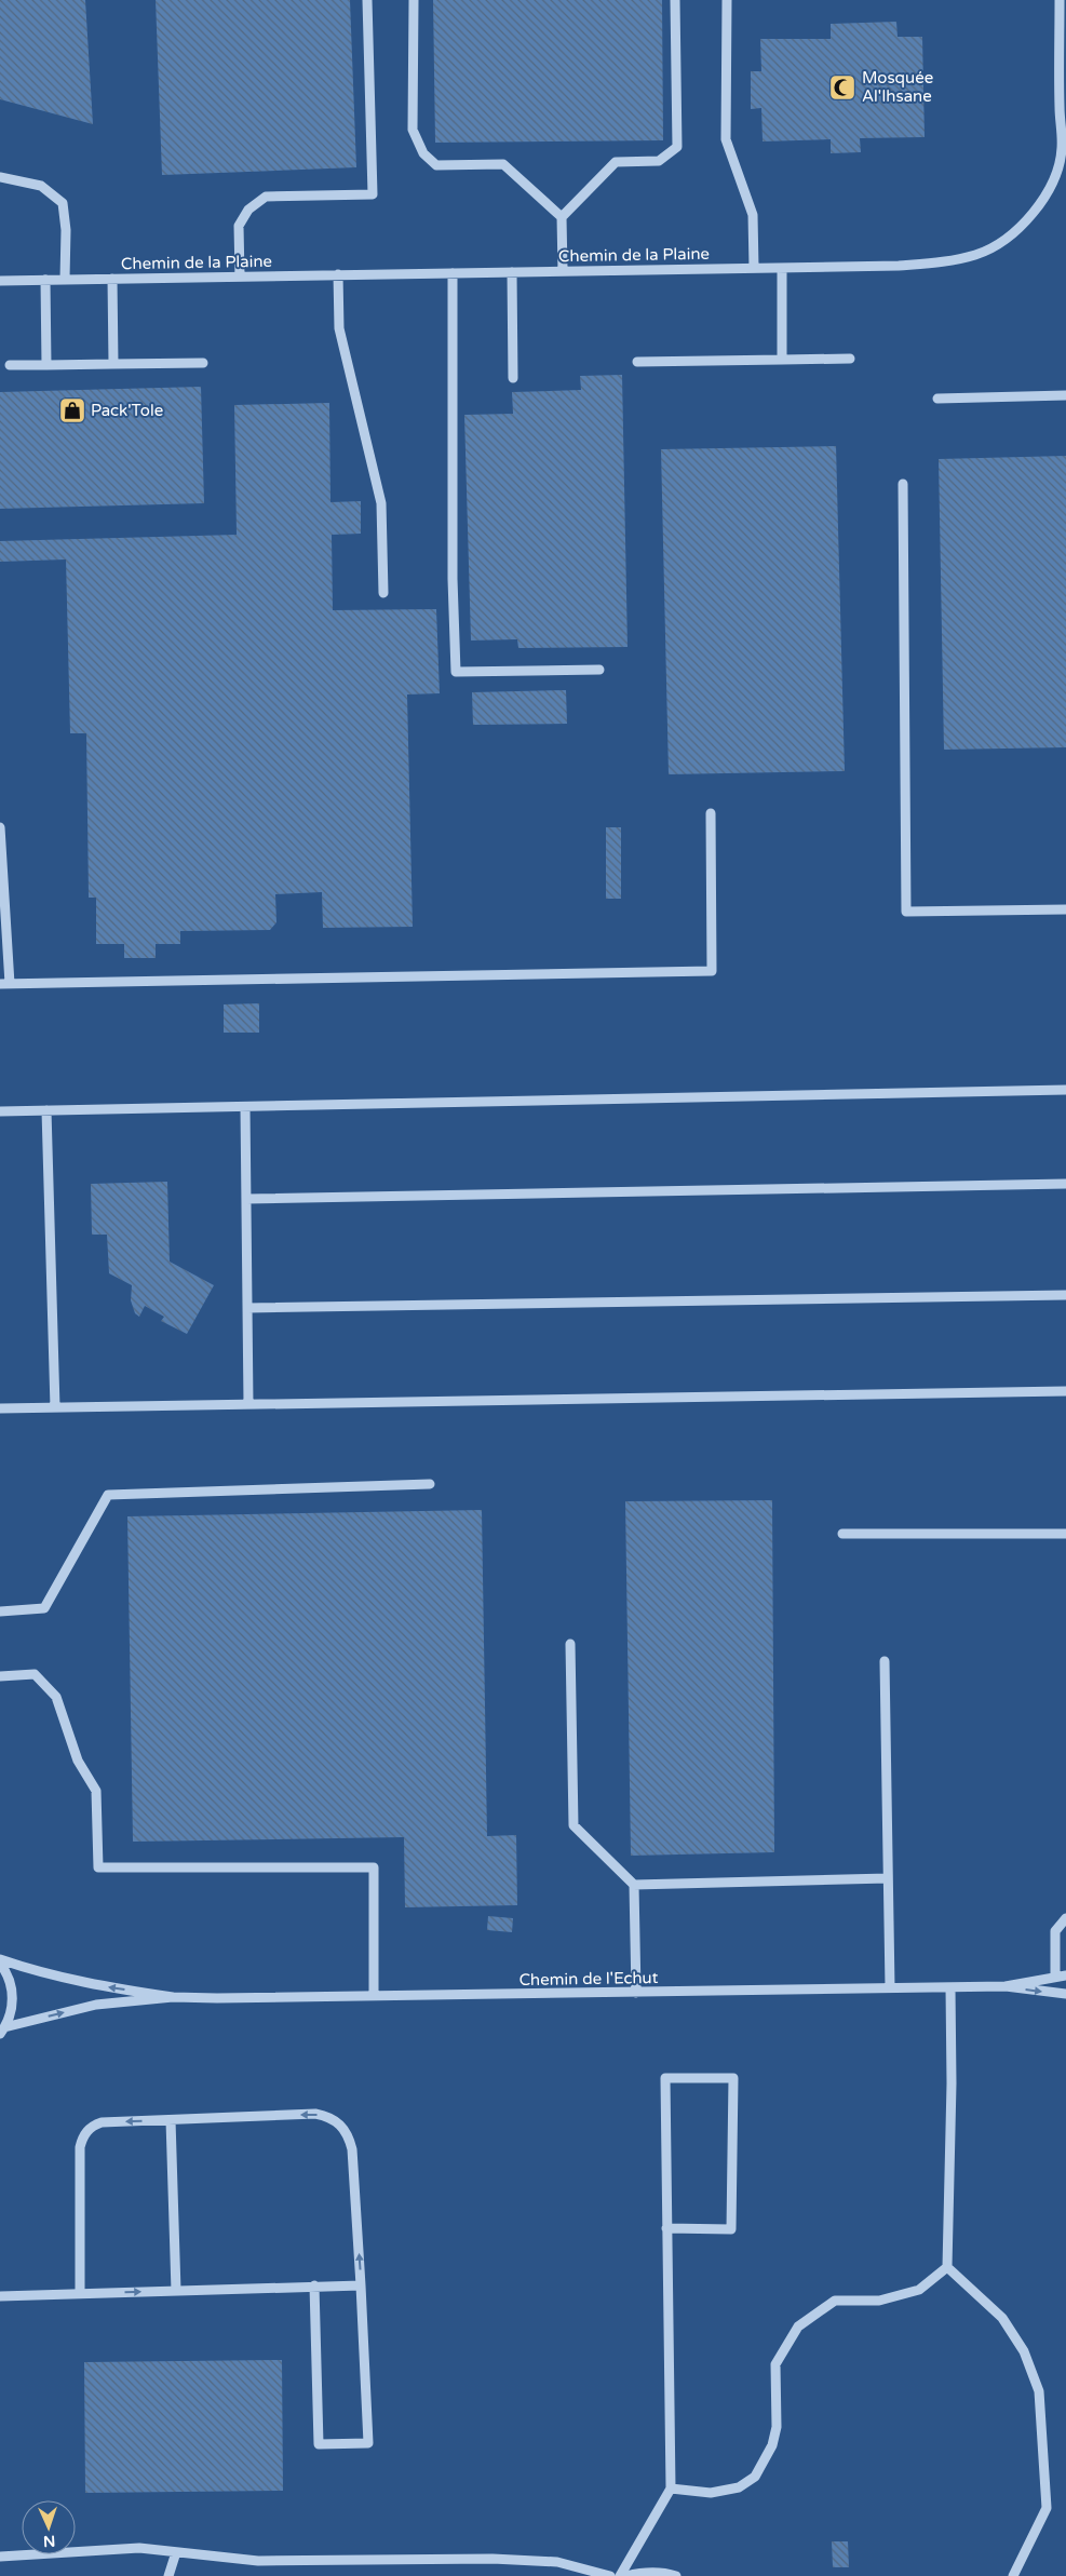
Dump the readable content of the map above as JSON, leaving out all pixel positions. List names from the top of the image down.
{
  "streets": {
    "street": ["Chemin de la Plaine", "Chemin de l'Echut"]
  },
  "places": {
    "mosque": ["Mosquée Al'Ihsane"],
    "shop": ["Pack'Tole"]
  },
  "north": "bottom"
}
